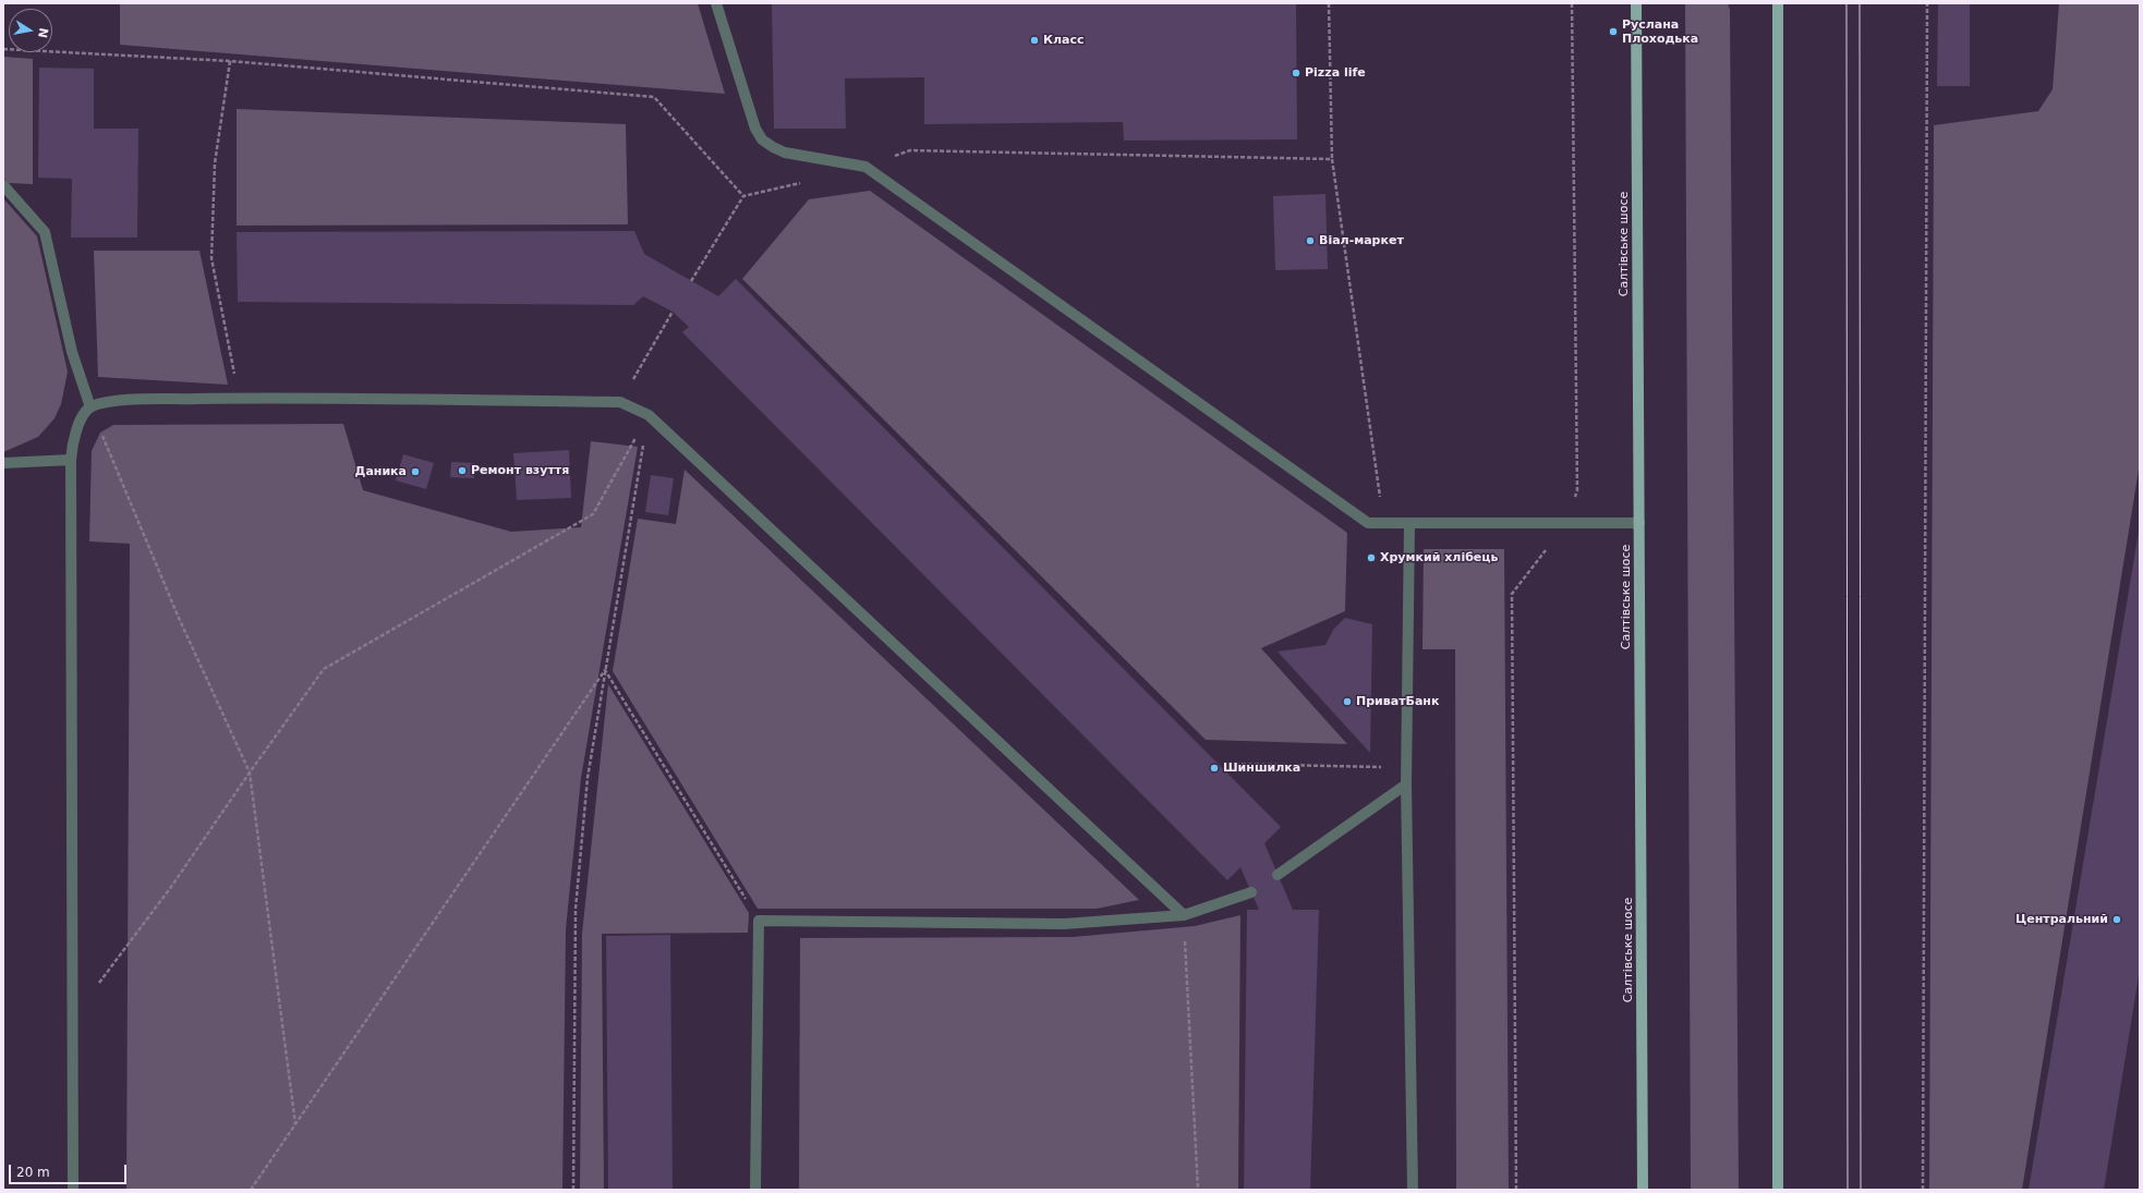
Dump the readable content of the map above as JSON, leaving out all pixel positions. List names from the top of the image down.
{
  "streets": {
    "main road": ["Салтівське шосе"]
  },
  "places": [
    "Руслана Плоходька",
    "Класс",
    "Pizza life",
    "Віал-маркет",
    "Ремонт взуття",
    "Даника",
    "Хрумкий хлібець",
    "ПриватБанк",
    "Шиншилка",
    "Центральний"
  ],
  "scale_bar": "20 m",
  "north": "right"
}
